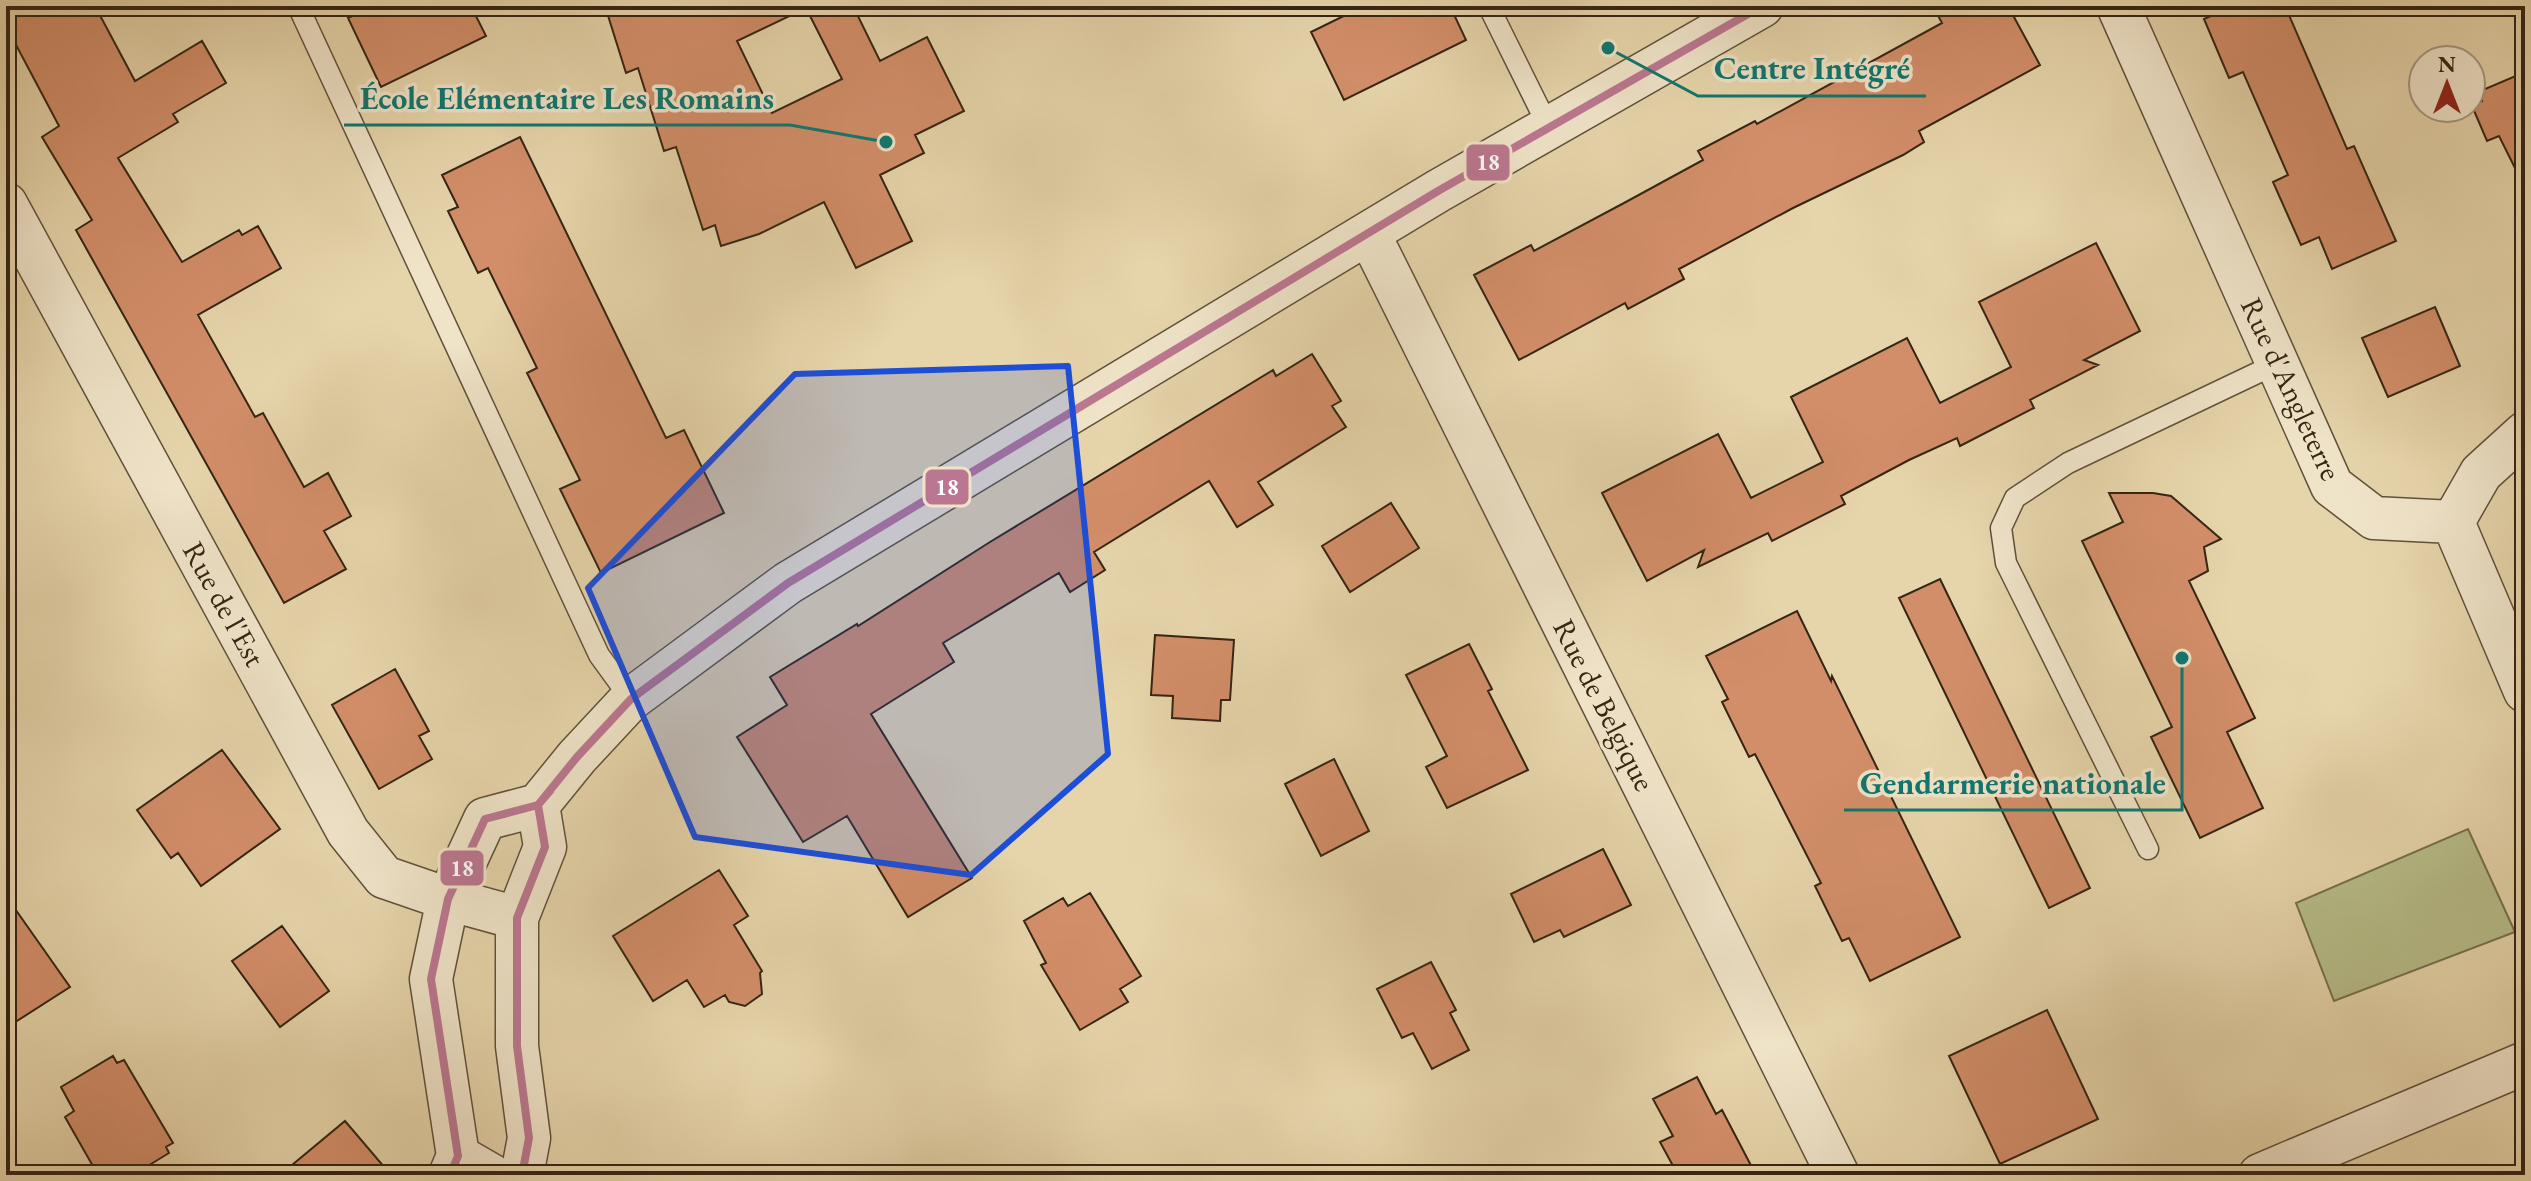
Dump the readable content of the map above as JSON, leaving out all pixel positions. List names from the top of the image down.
{
  "streets": {
    "street": ["Rue d'Angleterre", "Rue de l'Est", "Rue de Belgique"]
  },
  "places": ["Centre Intégré", "École Elémentaire Les Romains", "Gendarmerie nationale"],
  "lines": ["transit line 18"],
  "north": "top"
}
